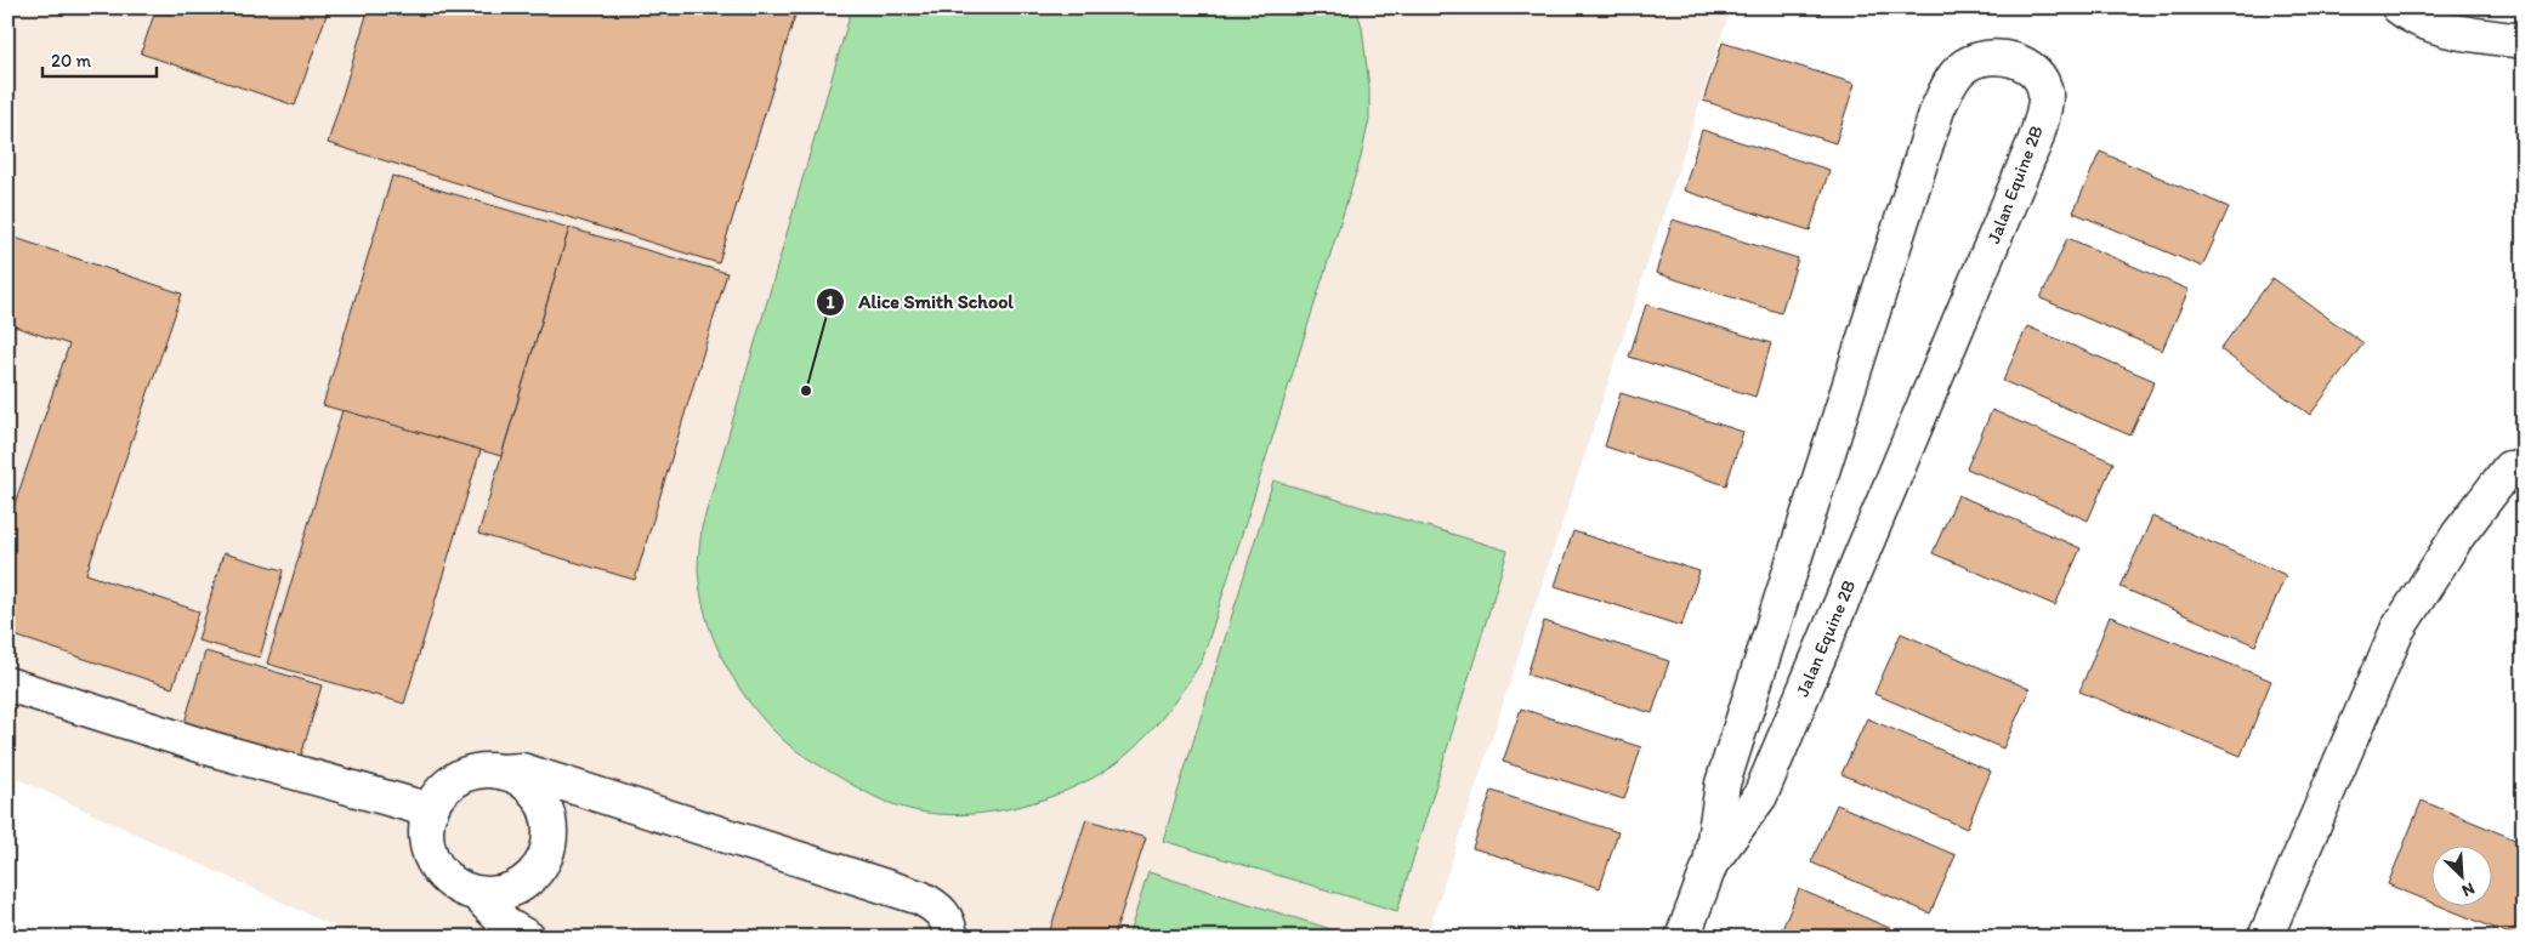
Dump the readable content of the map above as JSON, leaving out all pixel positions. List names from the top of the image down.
{
  "streets": {
    "street": ["Jalan Equine 2B"]
  },
  "places": ["Alice Smith School"],
  "scale_bar": "20 m",
  "north": "bottom right"
}
